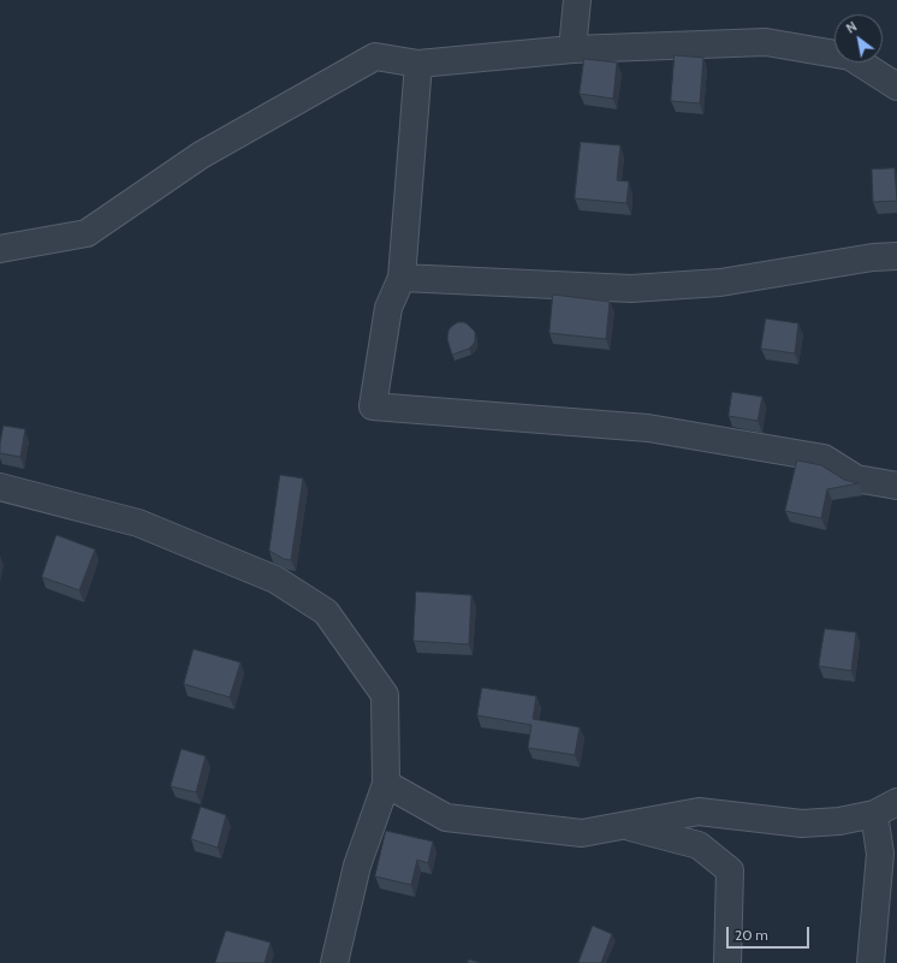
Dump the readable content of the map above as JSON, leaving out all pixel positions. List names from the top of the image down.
{
  "scale_bar": "20 m",
  "north": "top left"
}
